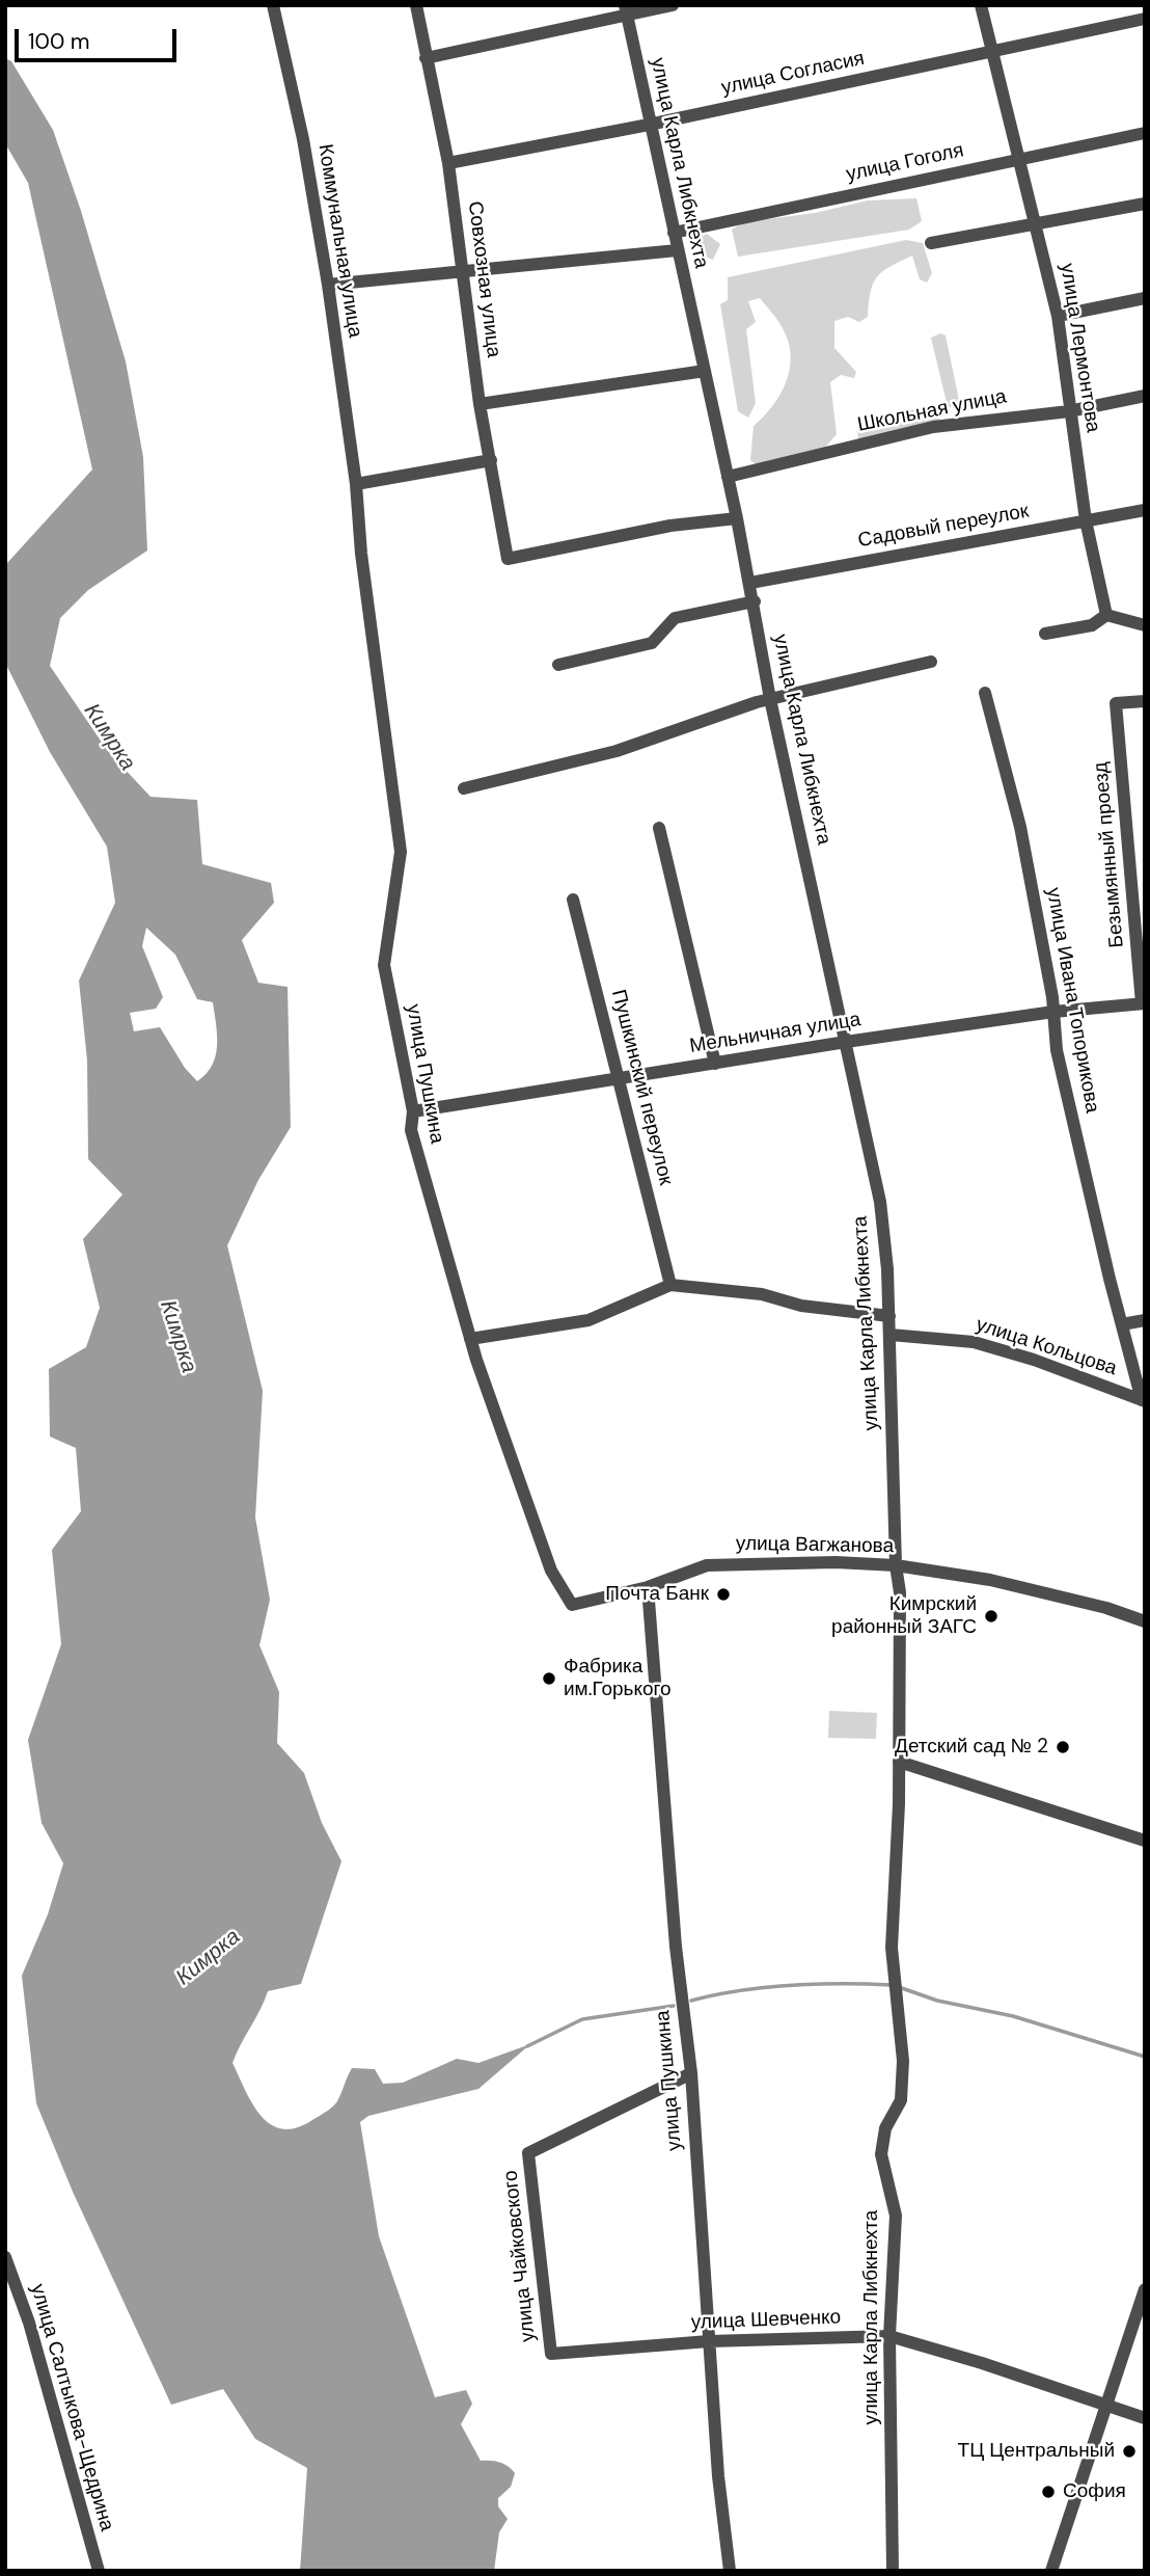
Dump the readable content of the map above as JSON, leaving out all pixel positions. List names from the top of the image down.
{
  "streets": {
    "street": [
      "улица Согласия",
      "улица Карла Либкнехта",
      "улица Гоголя",
      "Коммунальная улица",
      "Совхозная улица",
      "улица Лермонтова",
      "Школьная улица",
      "Садовый переулок",
      "Безымянный проезд",
      "улица Ивана Топорикова",
      "Мельничная улица",
      "улица Пушкина",
      "Пушкинский переулок",
      "улица Кольцова",
      "улица Вагжанова",
      "улица Чайковского",
      "улица Шевченко",
      "улица Салтыкова-Щедрина"
    ]
  },
  "crossings": [
    ["улица Согласия", "улица Карла Либкнехта"],
    ["улица Согласия", "Совхозная улица"],
    ["улица Согласия", "улица Лермонтова"],
    ["улица Карла Либкнехта", "улица Гоголя"],
    ["улица Карла Либкнехта", "Совхозная улица"],
    ["улица Карла Либкнехта", "Школьная улица"],
    ["улица Карла Либкнехта", "Садовый переулок"],
    ["улица Карла Либкнехта", "Мельничная улица"],
    ["улица Карла Либкнехта", "улица Кольцова"],
    ["улица Карла Либкнехта", "улица Вагжанова"],
    ["улица Карла Либкнехта", "улица Шевченко"],
    ["улица Гоголя", "улица Лермонтова"],
    ["Коммунальная улица", "улица Пушкина"],
    ["улица Лермонтова", "Школьная улица"],
    ["улица Лермонтова", "Садовый переулок"],
    ["Безымянный проезд", "Мельничная улица"],
    ["улица Ивана Топорикова", "Мельничная улица"],
    ["улица Ивана Топорикова", "улица Кольцова"],
    ["Мельничная улица", "улица Пушкина"],
    ["Мельничная улица", "Пушкинский переулок"],
    ["улица Пушкина", "улица Вагжанова"],
    ["улица Пушкина", "улица Чайковского"],
    ["улица Пушкина", "улица Шевченко"],
    ["улица Чайковского", "улица Шевченко"]
  ],
  "water": ["Кимрка"],
  "places": [
    "Почта Банк",
    "Кимрский районный ЗАГС",
    "Фабрика им.Горького",
    "Детский сад № 2",
    "ТЦ Центральный",
    "София"
  ],
  "scale_bar": "100 m"
}
